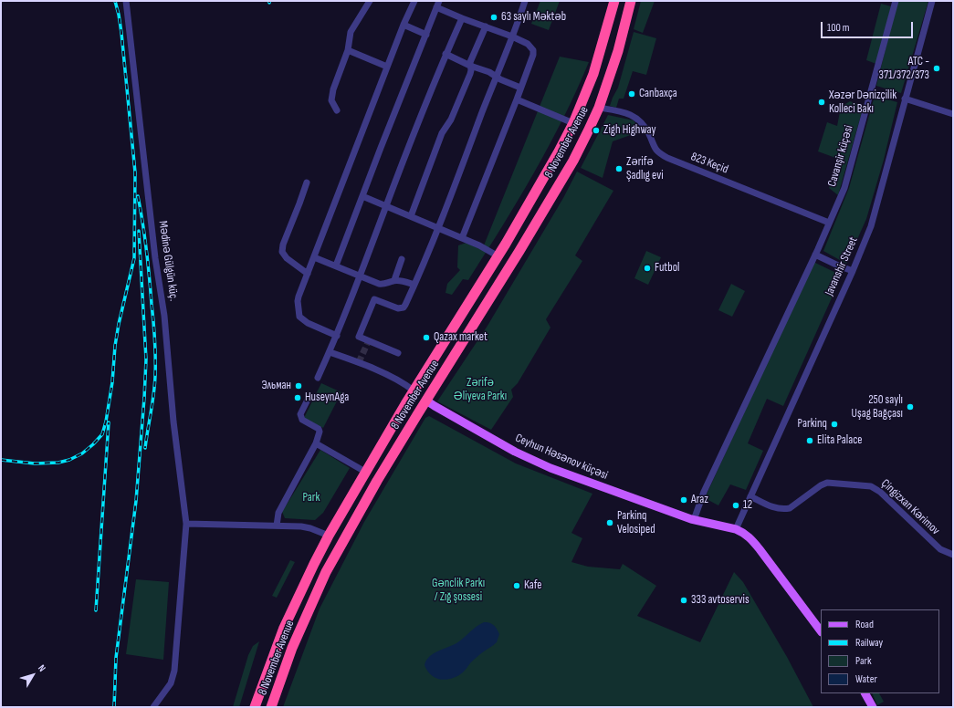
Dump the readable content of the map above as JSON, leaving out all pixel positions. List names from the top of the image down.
{
  "streets": {
    "highway": ["8 November Avenue"],
    "main road": ["Ceyhun Həsənov küçəsi"],
    "street": [
      "Cavanşir küçəsi",
      "823 Keçid",
      "Mədinə Gülgün küç.",
      "Javanshir Street",
      "Çingizxan Kərimov"
    ]
  },
  "crossings": [
    ["8 November Avenue", "823 Keçid"],
    ["8 November Avenue", "Ceyhun Həsənov küçəsi"],
    ["Cavanşir küçəsi", "823 Keçid"],
    ["Javanshir Street", "Ceyhun Həsənov küçəsi"],
    ["Javanshir Street", "Çingizxan Kərimov"]
  ],
  "parks": ["Zərifə Əliyeva Parkı", "Park", "Gənclik Parkı / Zığ şossesi"],
  "places": [
    "63 saylı Məktəb",
    "ATC - 371/372/373",
    "Canbaxça",
    "Xəzər Dənizçilik Kolleci Bakı",
    "Zigh Highway",
    "Zərifə Şadlıg evi",
    "Futbol",
    "Qazax market",
    "Эльман",
    "HuseynAga",
    "250 saylı Uşag Bağçası",
    "Parkinq",
    "Elita Palace",
    "Araz",
    "12",
    "Parkinq Velosiped",
    "Kafe",
    "333 avtoservis"
  ],
  "legend": [
    "Road",
    "Railway",
    "Park",
    "Water"
  ],
  "scale_bar": "100 m",
  "north": "top right"
}
